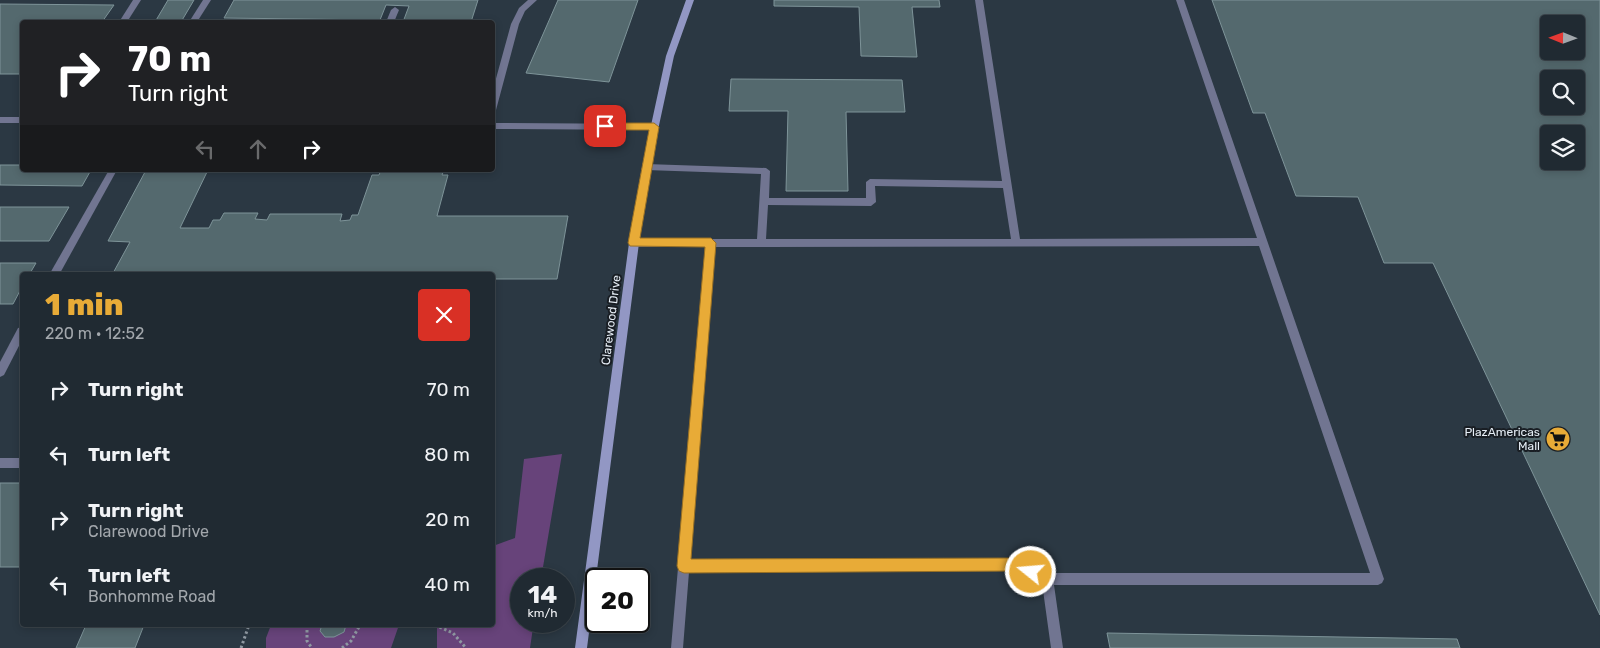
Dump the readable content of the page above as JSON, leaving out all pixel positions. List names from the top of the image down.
{
  "streets": {
    "street": ["Clarewood Drive"]
  },
  "places": {
    "supermarket": ["PlazAmericas Mall"]
  },
  "north": "left",
  "page": {
    "turn": ["70 m", "Turn right"],
    "heading": ["1 min", "220 m · 12:52"],
    "list": [
      {
        "name": "Turn right",
        "value": "70 m"
      },
      {
        "name": "Turn left",
        "value": "80 m"
      },
      {
        "name": "Turn right",
        "note": "Clarewood Drive",
        "value": "20 m"
      },
      {
        "name": "Turn left",
        "note": "Bonhomme Road",
        "value": "40 m"
      }
    ],
    "speed": "14 km/h",
    "limit": "20"
  }
}
